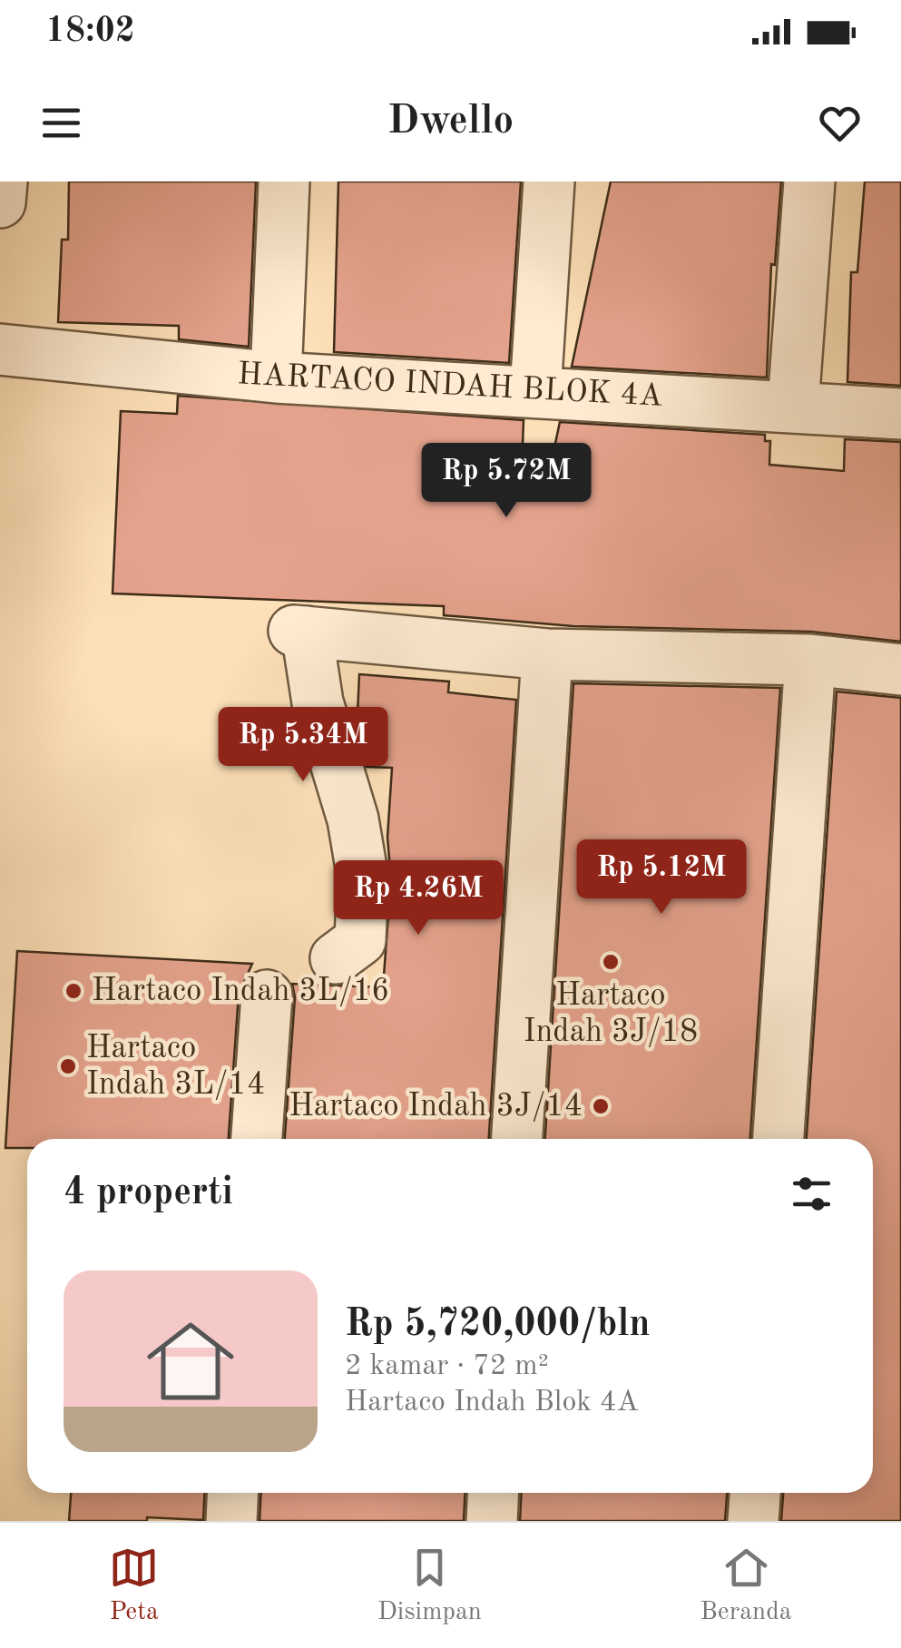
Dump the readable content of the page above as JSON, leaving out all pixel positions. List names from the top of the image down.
{
  "streets": {
    "street": ["HARTACO INDAH BLOK 4A"]
  },
  "places": [
    "Hartaco Indah 3J/18",
    "Hartaco Indah 3L/16",
    "Hartaco Indah 3L/14",
    "Hartaco Indah 3J/14"
  ],
  "page": {
    "status": "18:02",
    "header": "Dwello",
    "price": [
      "Rp 5.72M",
      "Rp 5.34M",
      "Rp 5.12M",
      "Rp 4.26M"
    ],
    "heading": "4 properti",
    "list": [
      {
        "name": "Rp 5,720,000/bln",
        "note": "2 kamar · 72 m² · Hartaco Indah Blok 4A"
      }
    ],
    "tabs": ["Peta", "Disimpan", "Beranda"]
  }
}
